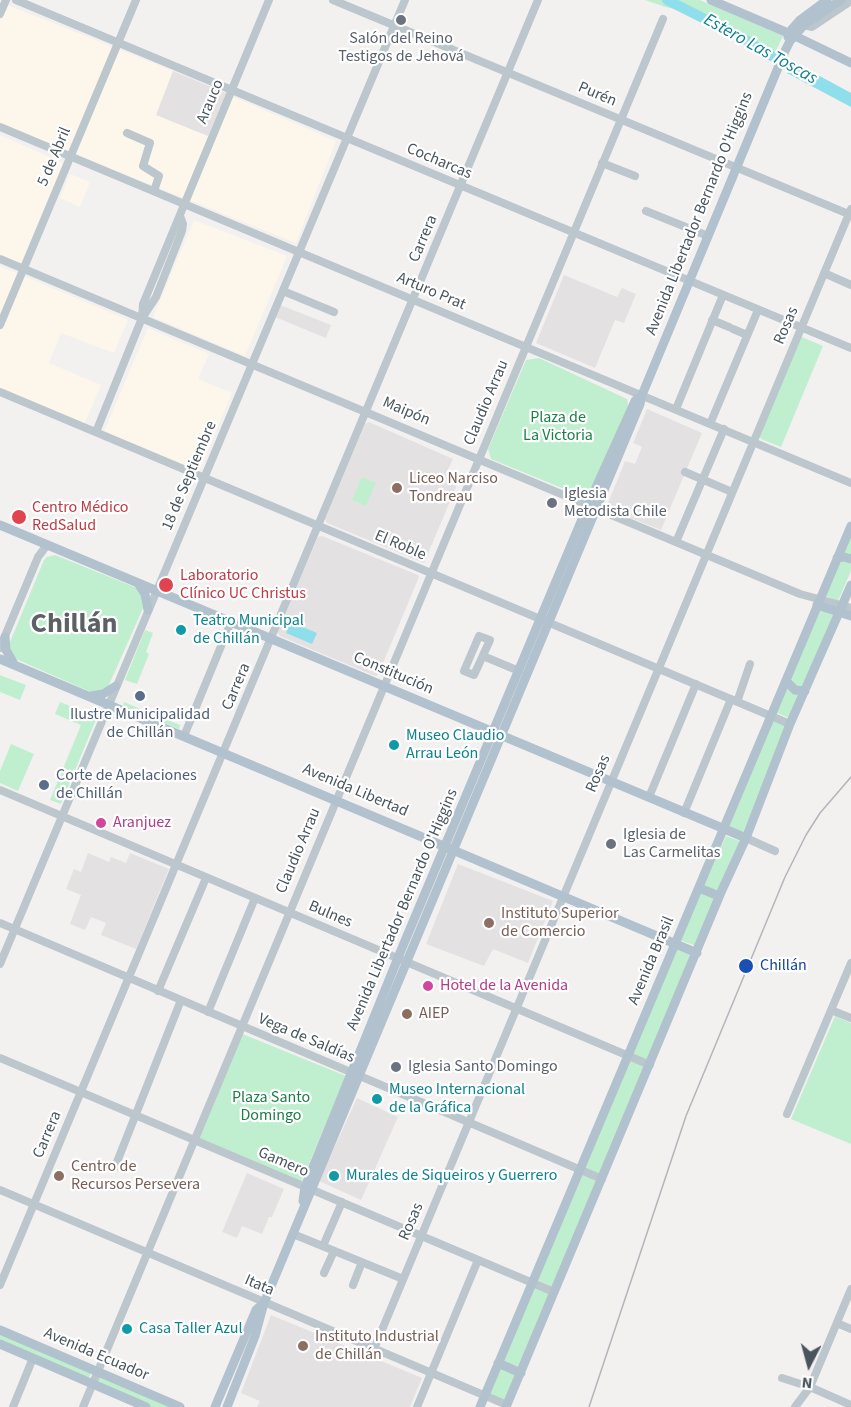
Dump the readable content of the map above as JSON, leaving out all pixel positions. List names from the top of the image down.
{
  "streets": {
    "main road": [
      "Avenida Libertador Bernardo O'Higgins",
      "Maipón",
      "Constitución",
      "Avenida Libertad",
      "Avenida Brasil",
      "Avenida Ecuador"
    ],
    "street": [
      "Purén",
      "Arauco",
      "5 de Abril",
      "Cocharcas",
      "Carrera",
      "Arturo Prat",
      "Rosas",
      "Claudio Arrau",
      "18 de Septiembre",
      "El Roble",
      "Bulnes",
      "Vega de Saldías",
      "Gamero",
      "Itata"
    ]
  },
  "crossings": [
    ["Purén", "Avenida Libertador Bernardo O'Higgins"],
    ["Purén", "Carrera"],
    ["Purén", "Rosas"],
    ["Purén", "Claudio Arrau"],
    ["Purén", "18 de Septiembre"],
    ["Arauco", "Cocharcas"],
    ["Arauco", "Arturo Prat"],
    ["Arauco", "Maipón"],
    ["Arauco", "El Roble"],
    ["5 de Abril", "Cocharcas"],
    ["5 de Abril", "Arturo Prat"],
    ["5 de Abril", "Maipón"],
    ["Cocharcas", "Avenida Libertador Bernardo O'Higgins"],
    ["Cocharcas", "Carrera"],
    ["Cocharcas", "Rosas"],
    ["Cocharcas", "Claudio Arrau"],
    ["Cocharcas", "18 de Septiembre"],
    ["Avenida Libertador Bernardo O'Higgins", "Arturo Prat"],
    ["Avenida Libertador Bernardo O'Higgins", "Maipón"],
    ["Avenida Libertador Bernardo O'Higgins", "El Roble"],
    ["Avenida Libertador Bernardo O'Higgins", "Constitución"],
    ["Avenida Libertador Bernardo O'Higgins", "Avenida Libertad"],
    ["Avenida Libertador Bernardo O'Higgins", "Bulnes"],
    ["Avenida Libertador Bernardo O'Higgins", "Vega de Saldías"],
    ["Avenida Libertador Bernardo O'Higgins", "Gamero"],
    ["Avenida Libertador Bernardo O'Higgins", "Itata"],
    ["Carrera", "Arturo Prat"],
    ["Carrera", "Maipón"],
    ["Carrera", "El Roble"],
    ["Carrera", "Constitución"],
    ["Carrera", "Avenida Libertad"],
    ["Carrera", "Bulnes"],
    ["Carrera", "Vega de Saldías"],
    ["Carrera", "Gamero"],
    ["Carrera", "Itata"],
    ["Arturo Prat", "Rosas"],
    ["Arturo Prat", "Claudio Arrau"],
    ["Arturo Prat", "18 de Septiembre"],
    ["Rosas", "Maipón"],
    ["Rosas", "El Roble"],
    ["Rosas", "Constitución"],
    ["Rosas", "Avenida Libertad"],
    ["Rosas", "Bulnes"],
    ["Rosas", "Vega de Saldías"],
    ["Rosas", "Gamero"],
    ["Rosas", "Itata"],
    ["Claudio Arrau", "Maipón"],
    ["Claudio Arrau", "El Roble"],
    ["Claudio Arrau", "Constitución"],
    ["Claudio Arrau", "Avenida Libertad"],
    ["Claudio Arrau", "Bulnes"],
    ["Claudio Arrau", "Vega de Saldías"],
    ["Claudio Arrau", "Gamero"],
    ["Claudio Arrau", "Itata"],
    ["Claudio Arrau", "Avenida Ecuador"],
    ["Maipón", "18 de Septiembre"],
    ["Maipón", "Avenida Brasil"],
    ["18 de Septiembre", "El Roble"],
    ["18 de Septiembre", "Constitución"],
    ["18 de Septiembre", "Avenida Libertad"],
    ["18 de Septiembre", "Bulnes"],
    ["18 de Septiembre", "Vega de Saldías"],
    ["El Roble", "Avenida Brasil"],
    ["Constitución", "Avenida Libertad"],
    ["Constitución", "Avenida Brasil"],
    ["Avenida Libertad", "Avenida Brasil"],
    ["Bulnes", "Avenida Brasil"],
    ["Avenida Brasil", "Vega de Saldías"],
    ["Avenida Brasil", "Gamero"],
    ["Avenida Brasil", "Itata"]
  ],
  "districts": ["Chillán"],
  "water": ["Estero Las Toscas"],
  "parks": ["Plaza de La Victoria", "Plaza Santo Domingo"],
  "places": [
    "Salón del Reino Testigos de Jehová",
    "Liceo Narciso Tondreau",
    "Iglesia Metodista Chile",
    "Centro Médico RedSalud",
    "Laboratorio Clínico UC Christus",
    "Teatro Municipal de Chillán",
    "Ilustre Municipalidad de Chillán",
    "Museo Claudio Arrau León",
    "Corte de Apelaciones de Chillán",
    "Aranjuez",
    "Iglesia de Las Carmelitas",
    "Instituto Superior de Comercio",
    "Chillán",
    "Hotel de la Avenida",
    "AIEP",
    "Iglesia Santo Domingo",
    "Museo Internacional de la Gráfica",
    "Centro de Recursos Persevera",
    "Murales de Siqueiros y Guerrero",
    "Casa Taller Azul",
    "Instituto Industrial de Chillán"
  ],
  "north": "bottom"
}
